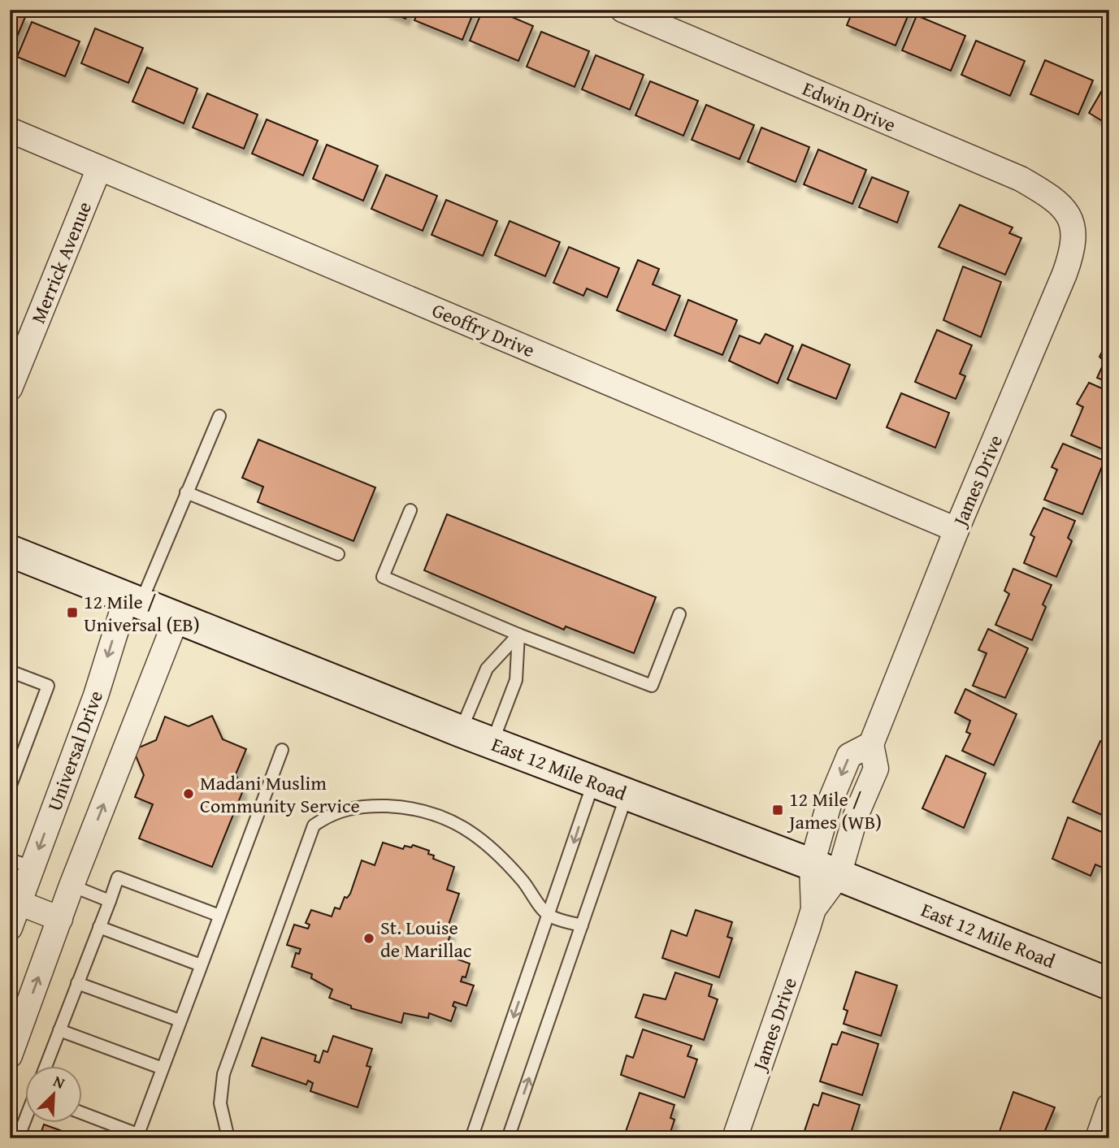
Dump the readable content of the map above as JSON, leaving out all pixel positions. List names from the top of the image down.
{
  "streets": {
    "main road": ["East 12 Mile Road"],
    "street": [
      "Edwin Drive",
      "Merrick Avenue",
      "Geoffry Drive",
      "James Drive",
      "Universal Drive"
    ]
  },
  "crossings": [
    ["Edwin Drive", "James Drive"],
    ["Merrick Avenue", "Geoffry Drive"],
    ["Geoffry Drive", "James Drive"],
    ["James Drive", "East 12 Mile Road"],
    ["Universal Drive", "East 12 Mile Road"]
  ],
  "places": {
    "transit": ["12 Mile / Universal (EB)", "12 Mile / James (WB)"],
    "other": ["Madani Muslim Community Service", "St. Louise de Marillac"]
  },
  "north": "top right"
}
